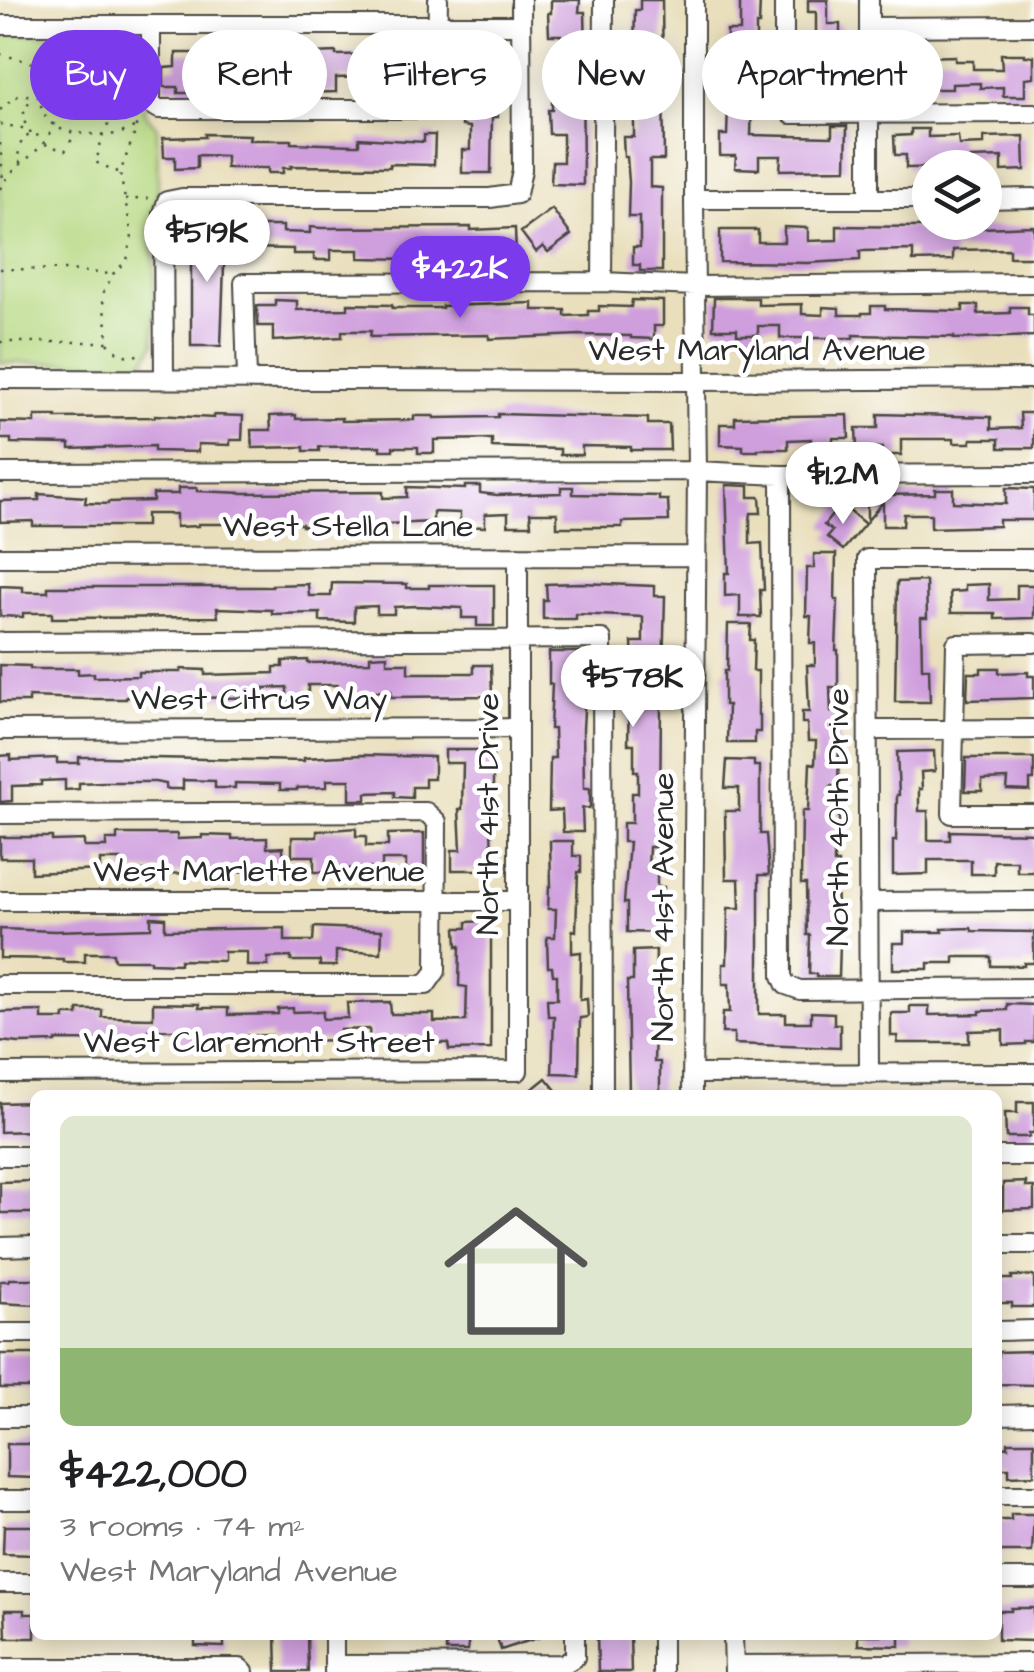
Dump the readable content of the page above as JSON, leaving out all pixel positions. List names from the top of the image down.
{
  "streets": {
    "street": [
      "West Maryland Avenue",
      "West Stella Lane",
      "West Citrus Way",
      "North 41st Drive",
      "North 40th Drive",
      "West Marlette Avenue",
      "North 41st Avenue",
      "West Claremont Street"
    ]
  },
  "crossings": [
    ["West Maryland Avenue", "North 41st Avenue"],
    ["West Stella Lane", "North 41st Drive"],
    ["West Stella Lane", "North 41st Avenue"],
    ["West Citrus Way", "North 41st Drive"],
    ["North 41st Drive", "West Marlette Avenue"],
    ["North 41st Drive", "West Claremont Street"]
  ],
  "page": {
    "chip": [
      "Buy",
      "Rent",
      "Filters",
      "New",
      "Apartment"
    ],
    "price": [
      "$519K",
      "$422K",
      "$1.2M",
      "$578K"
    ],
    "list": [
      {
        "name": "$422,000",
        "note": "3 rooms · 74 m² · West Maryland Avenue"
      }
    ]
  }
}
